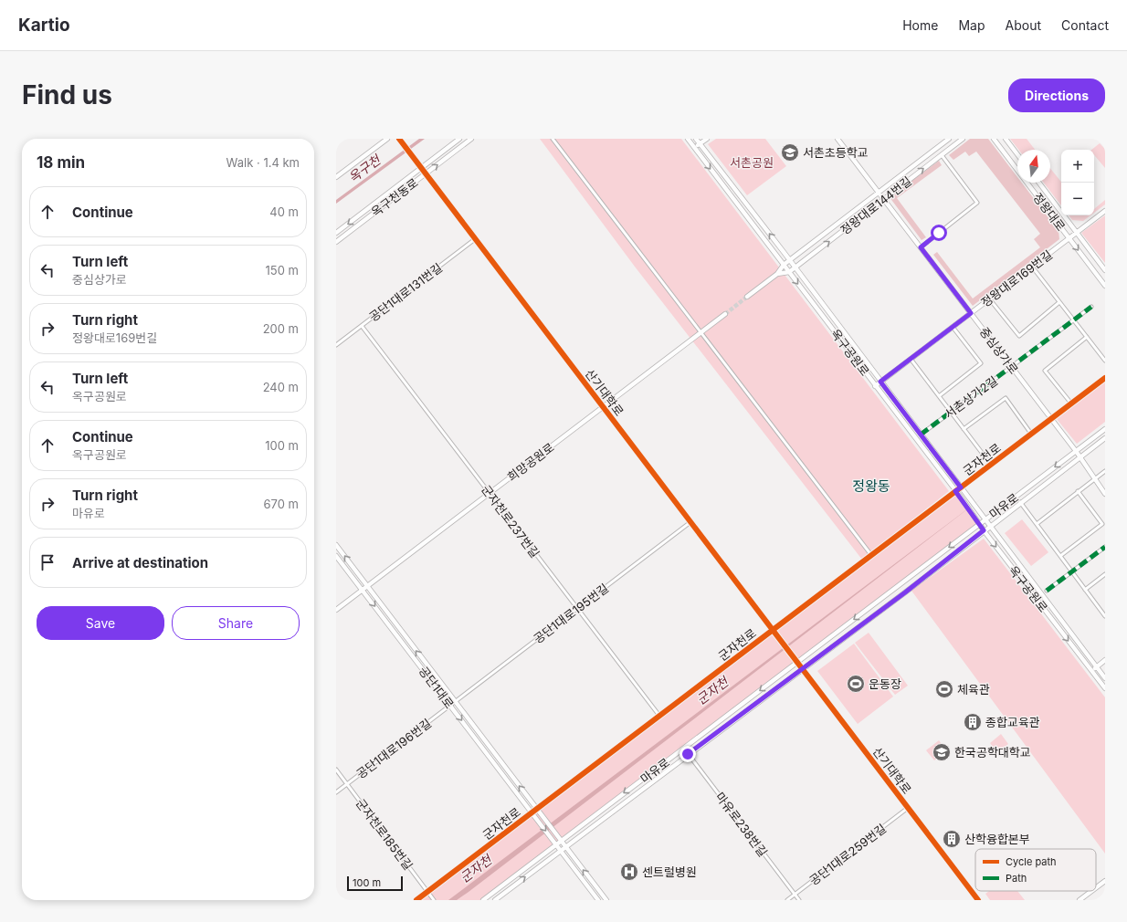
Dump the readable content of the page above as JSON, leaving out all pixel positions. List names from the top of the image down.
{
  "streets": {
    "street": [
      "옥구천동로",
      "정왕대로144번길",
      "정왕대로",
      "정왕대로169번길",
      "공단1대로131번길",
      "중심상가로",
      "옥구공원로",
      "산기대학로",
      "서촌상가2길",
      "군자천로",
      "희망공원로",
      "마유로",
      "군자천로237번길",
      "공단1대로195번길",
      "공단1대로",
      "공단1대로196번길",
      "마유로238번길",
      "군자천로185번길",
      "공단1대로259번길"
    ]
  },
  "crossings": [
    ["옥구천동로", "산기대학로"],
    ["정왕대로144번길", "중심상가로"],
    ["정왕대로144번길", "옥구공원로"],
    ["정왕대로", "정왕대로169번길"],
    ["정왕대로169번길", "중심상가로"],
    ["정왕대로169번길", "옥구공원로"],
    ["공단1대로131번길", "산기대학로"],
    ["공단1대로131번길", "군자천로237번길"],
    ["중심상가로", "서촌상가2길"],
    ["중심상가로", "군자천로"],
    ["중심상가로", "마유로"],
    ["옥구공원로", "서촌상가2길"],
    ["옥구공원로", "군자천로"],
    ["옥구공원로", "마유로"],
    ["산기대학로", "군자천로"],
    ["산기대학로", "희망공원로"],
    ["산기대학로", "마유로"],
    ["산기대학로", "공단1대로195번길"],
    ["산기대학로", "공단1대로259번길"],
    ["군자천로", "군자천로237번길"],
    ["군자천로", "공단1대로"],
    ["군자천로", "군자천로185번길"],
    ["희망공원로", "군자천로237번길"],
    ["희망공원로", "공단1대로"],
    ["마유로", "공단1대로"],
    ["마유로", "마유로238번길"],
    ["군자천로237번길", "공단1대로195번길"],
    ["공단1대로195번길", "공단1대로"],
    ["공단1대로195번길", "공단1대로196번길"],
    ["공단1대로", "공단1대로196번길"],
    ["공단1대로196번길", "군자천로185번길"],
    ["마유로238번길", "공단1대로259번길"]
  ],
  "districts": ["정왕동"],
  "water": ["옥구천", "군자천"],
  "parks": ["서촌공원"],
  "places": {
    "school or university": ["서촌초등학교", "한국공학대학교"],
    "sports": ["운동장", "체육관"],
    "building": ["종합교육관", "산학융합본부"],
    "hospital": ["센트럴병원"]
  },
  "legend": ["Cycle path", "Path"],
  "scale_bar": "100 m",
  "north": "top",
  "page": {
    "header": "Kartio",
    "nav": [
      "Home",
      "Map",
      "About",
      "Contact"
    ],
    "buttons": [
      "Directions",
      ["Save", "Share"]
    ],
    "title": "Find us",
    "heading": ["18 min", "Walk · 1.4 km"],
    "map_buttons": ["+", "−"],
    "list": [
      ["Continue", "40 m"],
      ["Turn left", "중심상가로", "150 m"],
      ["Turn right", "정왕대로169번길", "200 m"],
      ["Turn left", "옥구공원로", "240 m"],
      ["Continue", "옥구공원로", "100 m"],
      ["Turn right", "마유로", "670 m"],
      "Arrive at destination"
    ],
    "scale": "100 m"
  }
}
